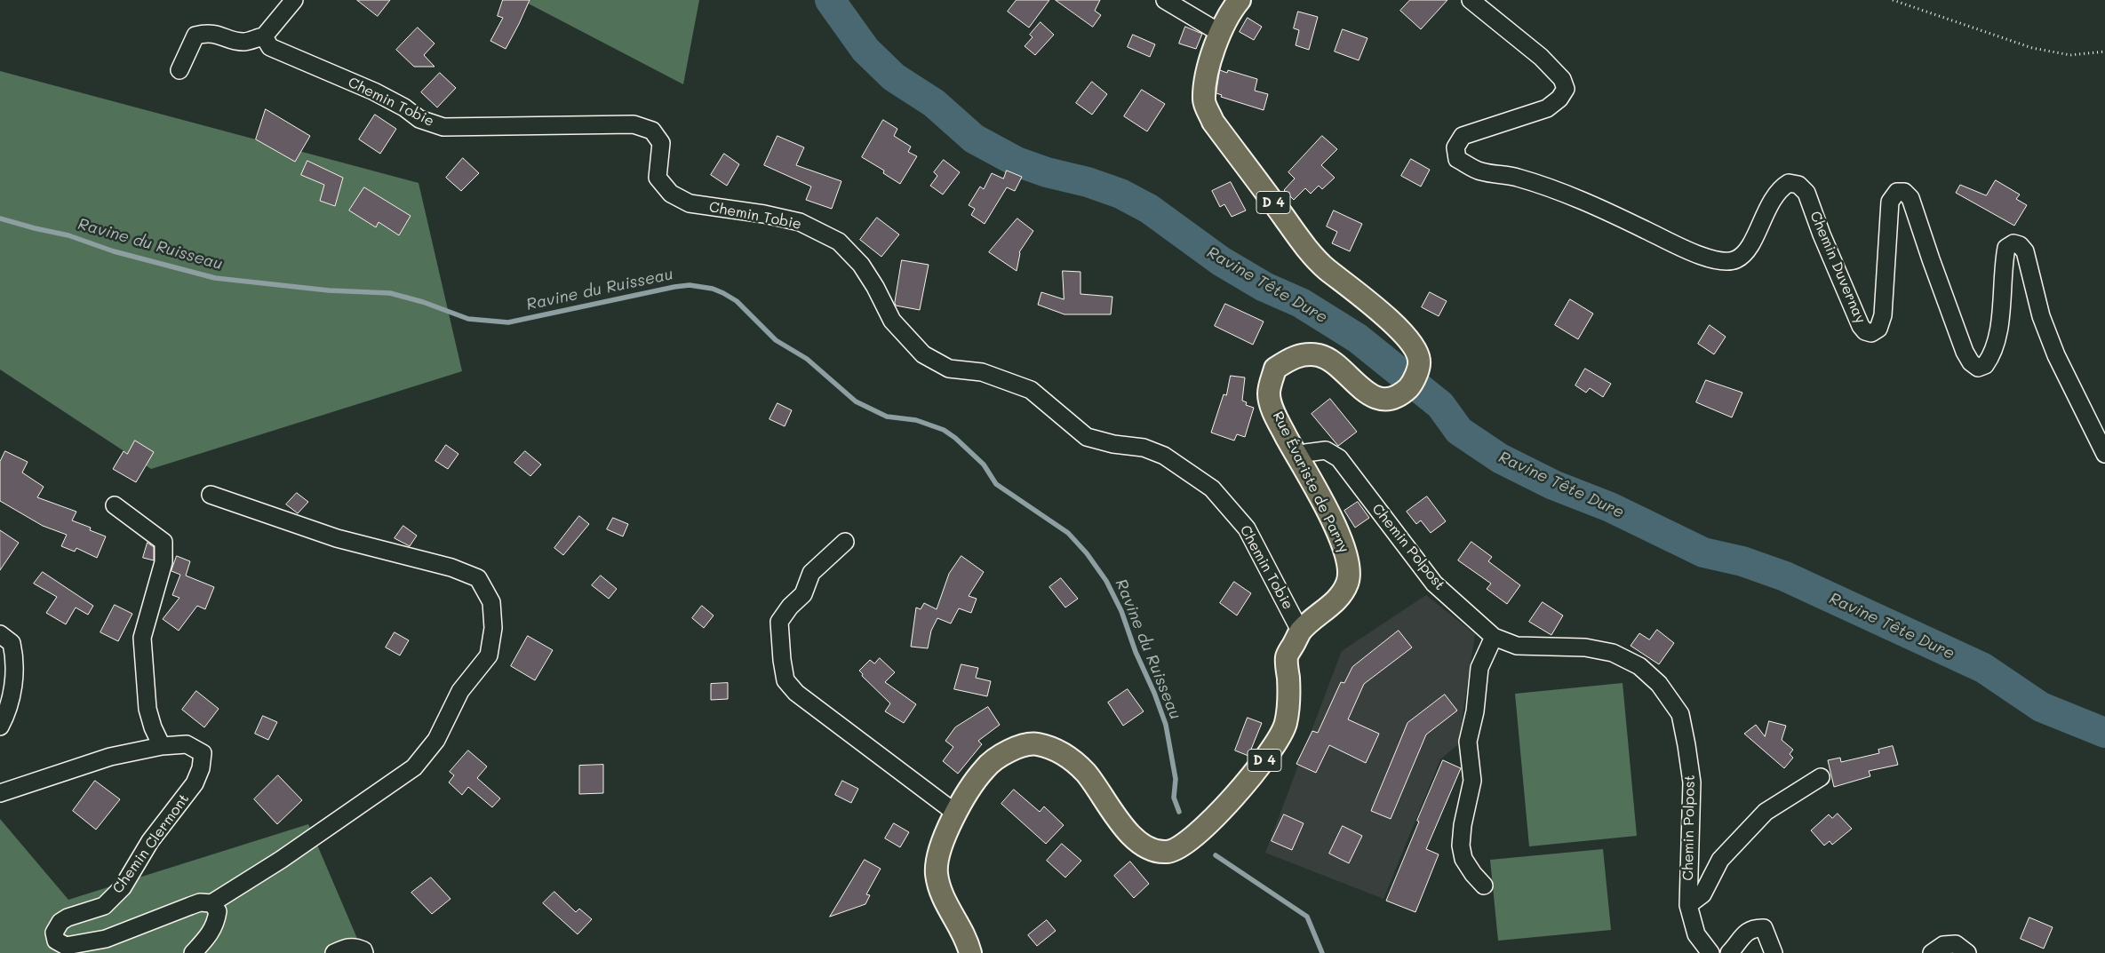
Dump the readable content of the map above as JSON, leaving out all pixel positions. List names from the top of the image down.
{
  "streets": {
    "main road": ["D 4", "Rue Évariste de Parny"],
    "street": [
      "Chemin Tobie",
      "Chemin Duvernay",
      "Chemin Polpost",
      "Chemin Clermont"
    ]
  },
  "crossings": [
    ["Chemin Tobie", "Rue Évariste de Parny"],
    ["Rue Évariste de Parny", "Chemin Polpost"]
  ],
  "water": ["Ravine du Ruisseau", "Ravine Tête Dure"]
}
